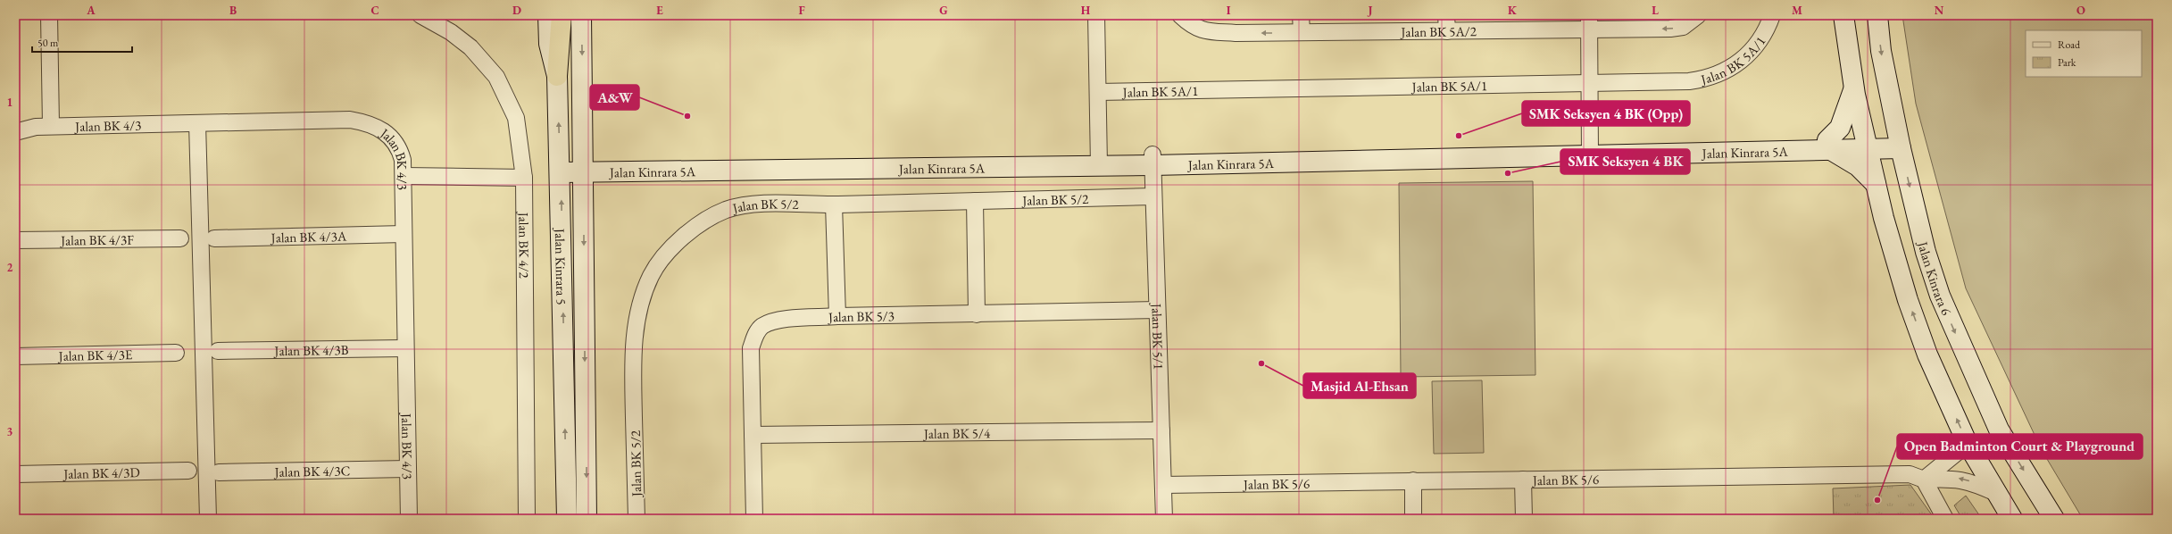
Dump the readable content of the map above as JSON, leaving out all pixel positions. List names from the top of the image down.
{
  "streets": {
    "main road": ["Jalan Kinrara 5A", "Jalan Kinrara 5", "Jalan Kinrara 6"],
    "street": [
      "Jalan BK 5A/2",
      "Jalan BK 5A/1",
      "Jalan BK 4/3",
      "Jalan BK 5/2",
      "Jalan BK 4/3A",
      "Jalan BK 4/3F",
      "Jalan BK 4/2",
      "Jalan BK 5/3",
      "Jalan BK 5/1",
      "Jalan BK 4/3B",
      "Jalan BK 4/3E",
      "Jalan BK 5/4",
      "Jalan BK 4/3C",
      "Jalan BK 4/3D",
      "Jalan BK 5/6"
    ]
  },
  "crossings": [
    ["Jalan BK 4/3", "Jalan BK 4/3A"],
    ["Jalan BK 4/3", "Jalan BK 4/3B"],
    ["Jalan BK 4/3", "Jalan BK 4/3C"],
    ["Jalan Kinrara 5A", "Jalan Kinrara 5"],
    ["Jalan Kinrara 5A", "Jalan Kinrara 6"],
    ["Jalan Kinrara 5A", "Jalan BK 5/1"],
    ["Jalan BK 5/2", "Jalan BK 5/1"],
    ["Jalan BK 5/3", "Jalan BK 5/1"],
    ["Jalan BK 5/3", "Jalan BK 5/4"],
    ["Jalan BK 5/1", "Jalan BK 5/4"],
    ["Jalan BK 5/1", "Jalan BK 5/6"]
  ],
  "one_way": ["Jalan BK 5A/2"],
  "places": [
    "A&W",
    "SMK Seksyen 4 BK (Opp)",
    "SMK Seksyen 4 BK",
    "Masjid Al-Ehsan",
    "Open Badminton Court & Playground"
  ],
  "legend": ["Road", "Park"],
  "scale_bar": "50 m",
  "grid": {
    "columns": [
      "A",
      "B",
      "C",
      "D",
      "E",
      "F",
      "G",
      "H",
      "I",
      "J",
      "K",
      "L",
      "M",
      "N",
      "O"
    ],
    "rows": ["1", "2", "3"]
  }
}
